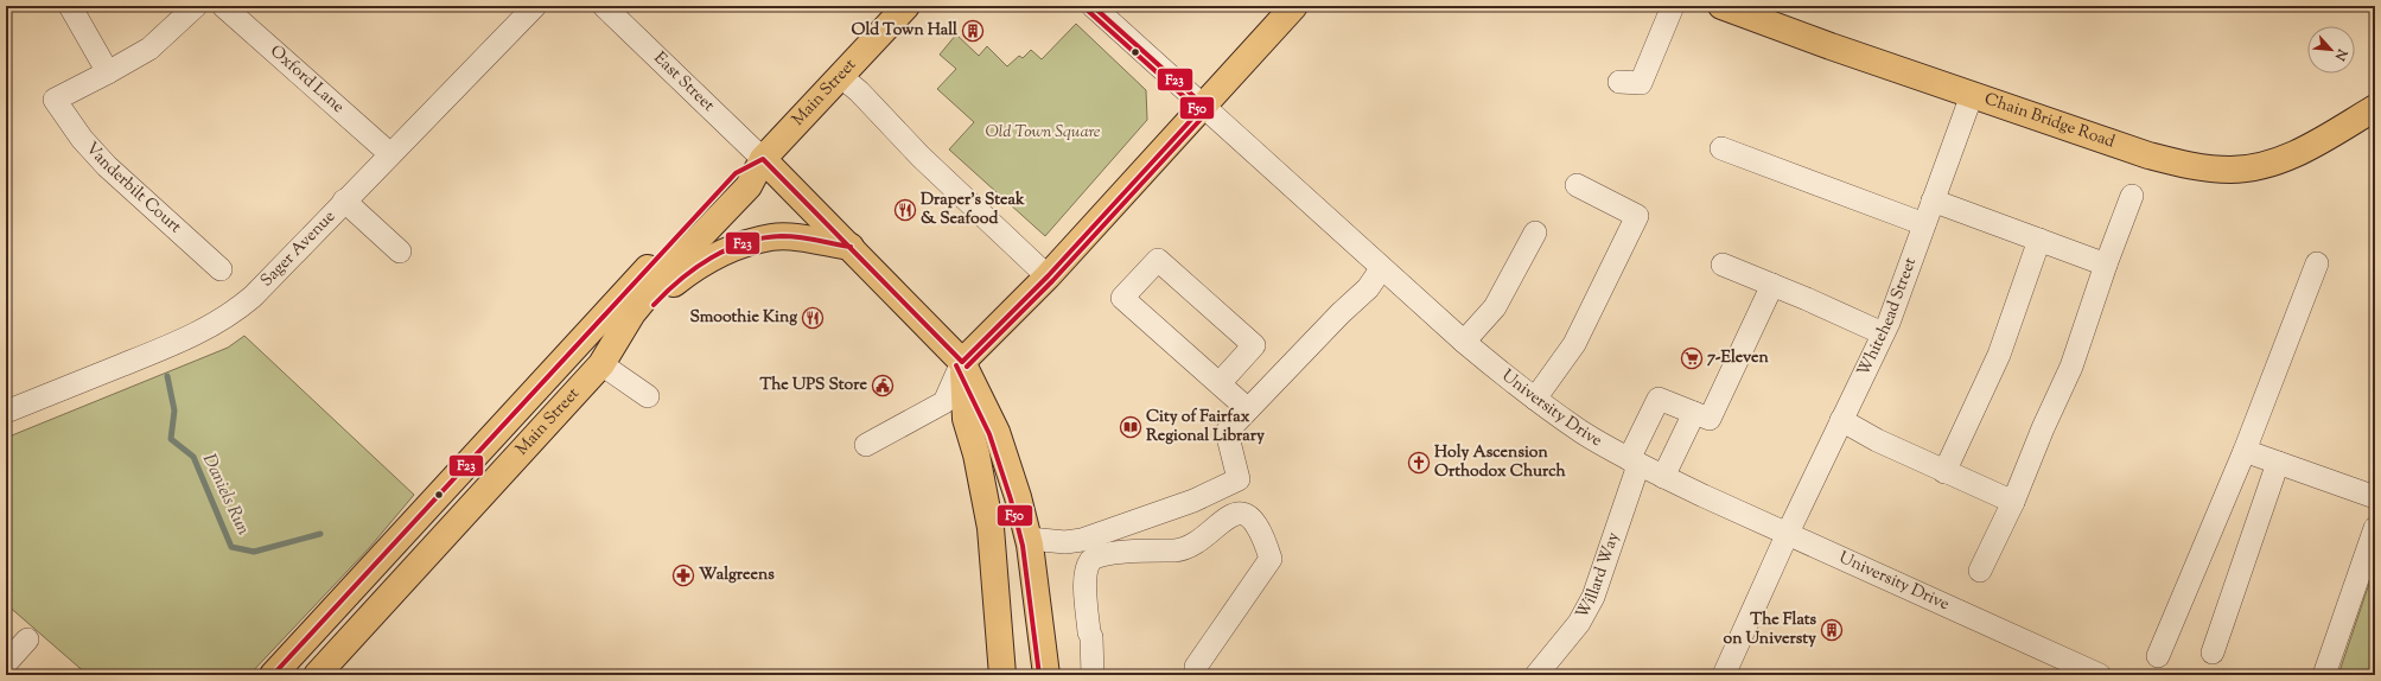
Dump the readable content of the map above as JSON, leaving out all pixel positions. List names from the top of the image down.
{
  "streets": {
    "main road": ["Main Street", "Chain Bridge Road"],
    "street": [
      "Oxford Lane",
      "East Street",
      "Vanderbilt Court",
      "Sager Avenue",
      "Whitehead Street",
      "University Drive",
      "Willard Way"
    ]
  },
  "crossings": [
    ["Oxford Lane", "Sager Avenue"],
    ["East Street", "Main Street"],
    ["Chain Bridge Road", "Whitehead Street"],
    ["Whitehead Street", "University Drive"],
    ["University Drive", "Willard Way"]
  ],
  "water": ["Daniels Run"],
  "parks": ["Old Town Square"],
  "places": {
    "building": ["Old Town Hall", "The Flats on Universty"],
    "restaurant": ["Draper’s Steak & Seafood", "Smoothie King"],
    "supermarket": ["7-Eleven"],
    "public building": ["The UPS Store"],
    "library": ["City of Fairfax Regional Library"],
    "church": ["Holy Ascension Orthodox Church"],
    "pharmacy": ["Walgreens"]
  },
  "lines": ["transit line F23", "transit line F50"],
  "north": "bottom right"
}
